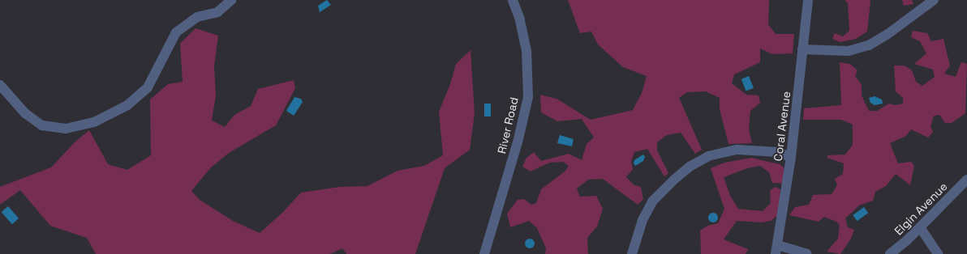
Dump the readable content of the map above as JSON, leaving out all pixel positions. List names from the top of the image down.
{
  "streets": {
    "street": ["River Road", "Coral Avenue", "Elgin Avenue"]
  }
}
